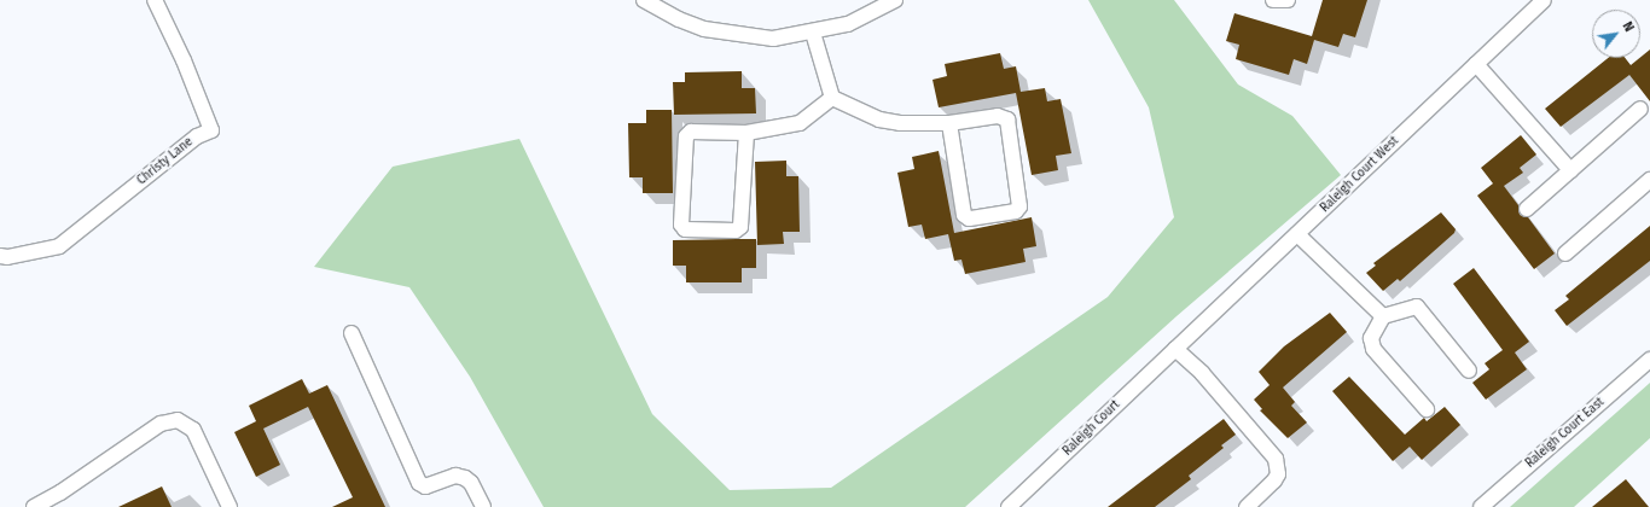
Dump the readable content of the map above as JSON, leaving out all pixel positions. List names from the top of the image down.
{
  "streets": {
    "street": [
      "Christy Lane",
      "Raleigh Court West",
      "Raleigh Court",
      "Raleigh Court East"
    ]
  },
  "crossings": [
    ["Raleigh Court West", "Raleigh Court"]
  ],
  "north": "top right"
}
